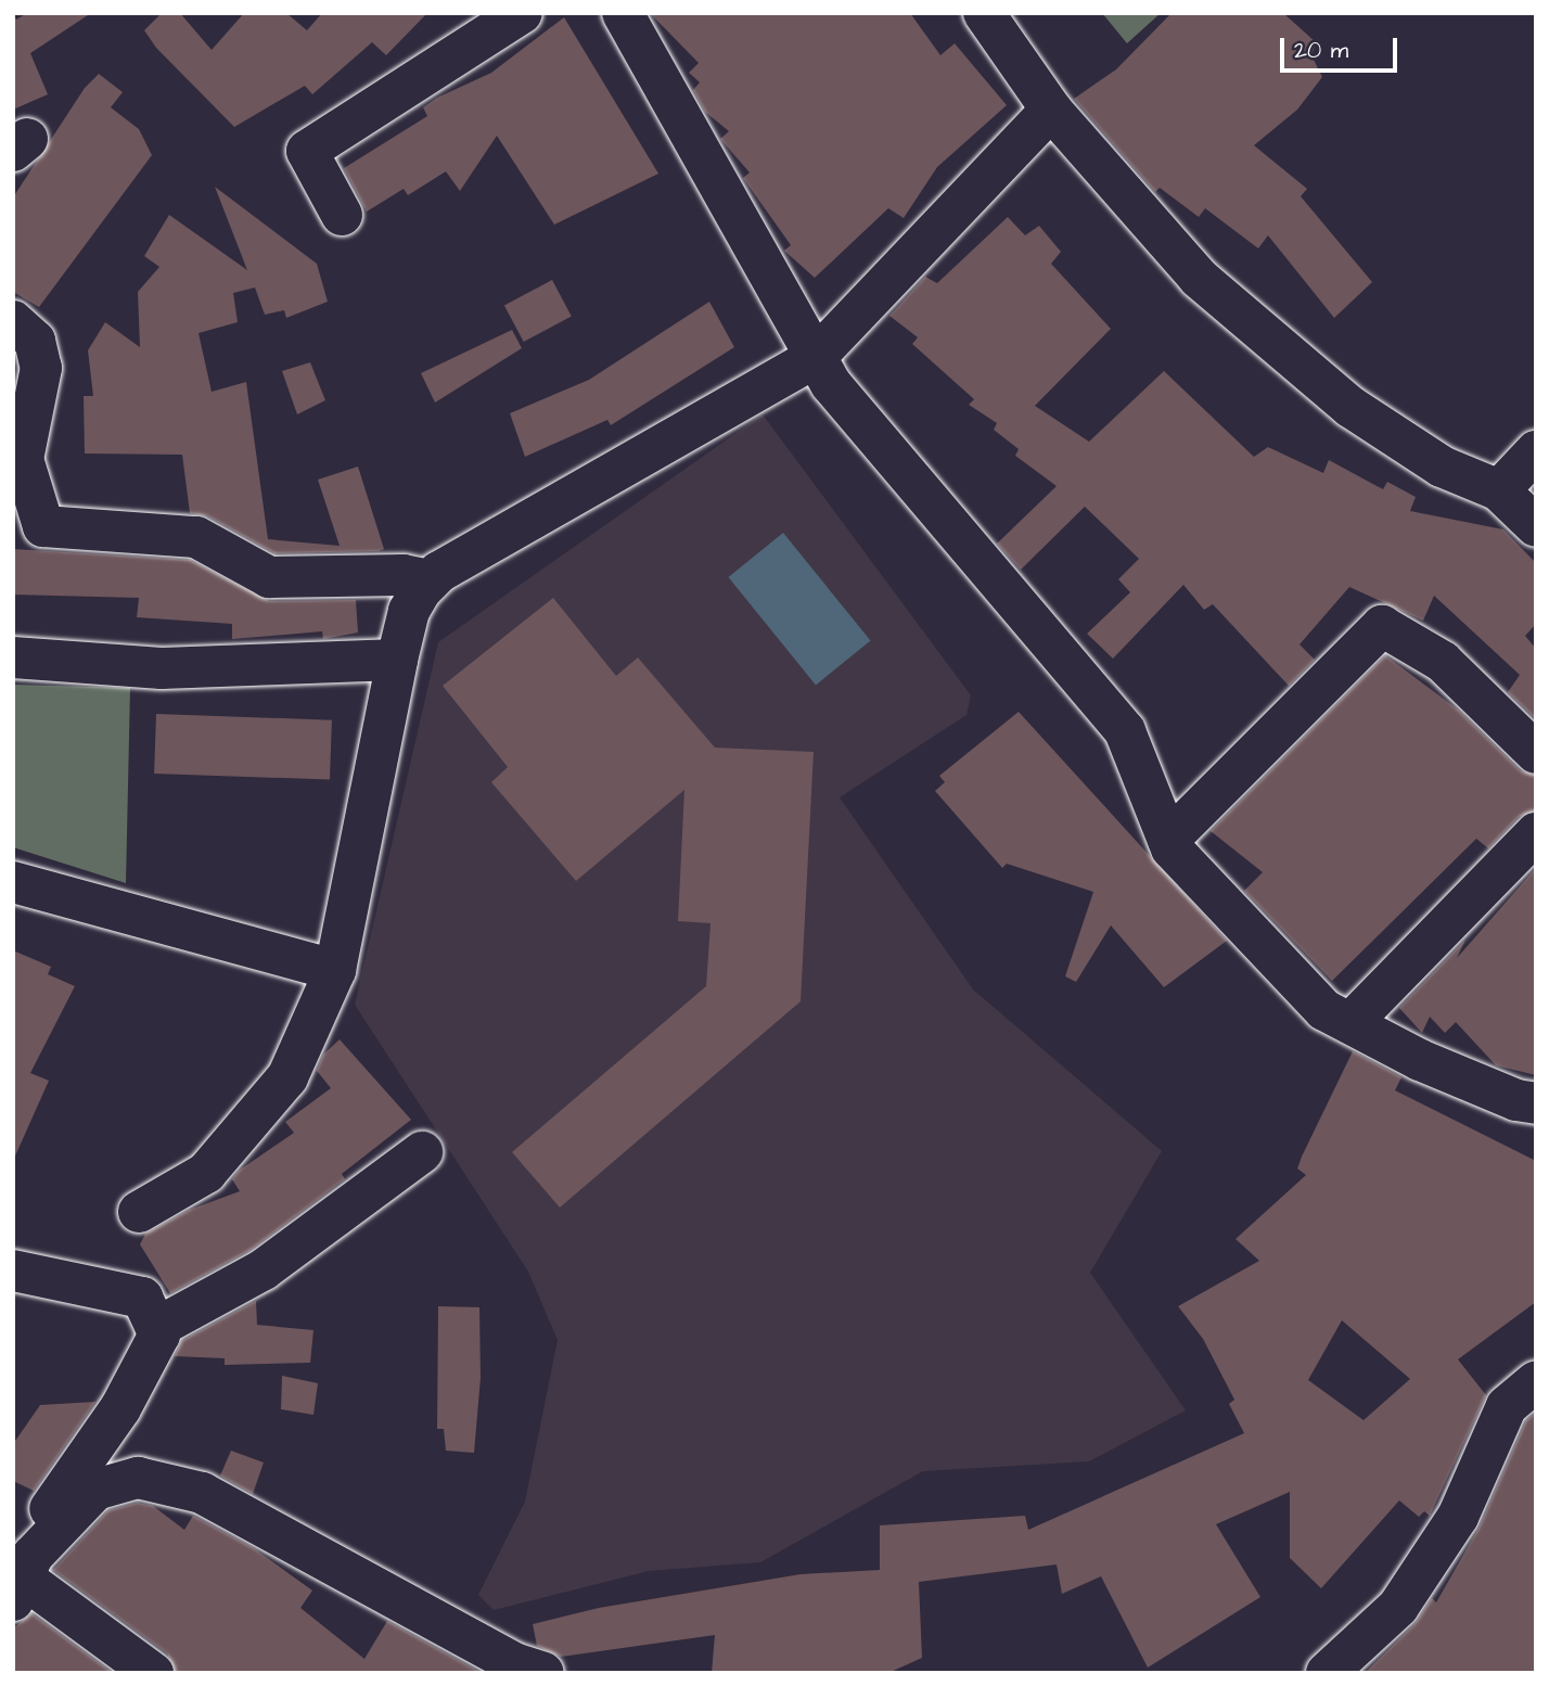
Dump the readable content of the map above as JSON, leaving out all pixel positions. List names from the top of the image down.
{
  "scale_bar": "20 m"
}
